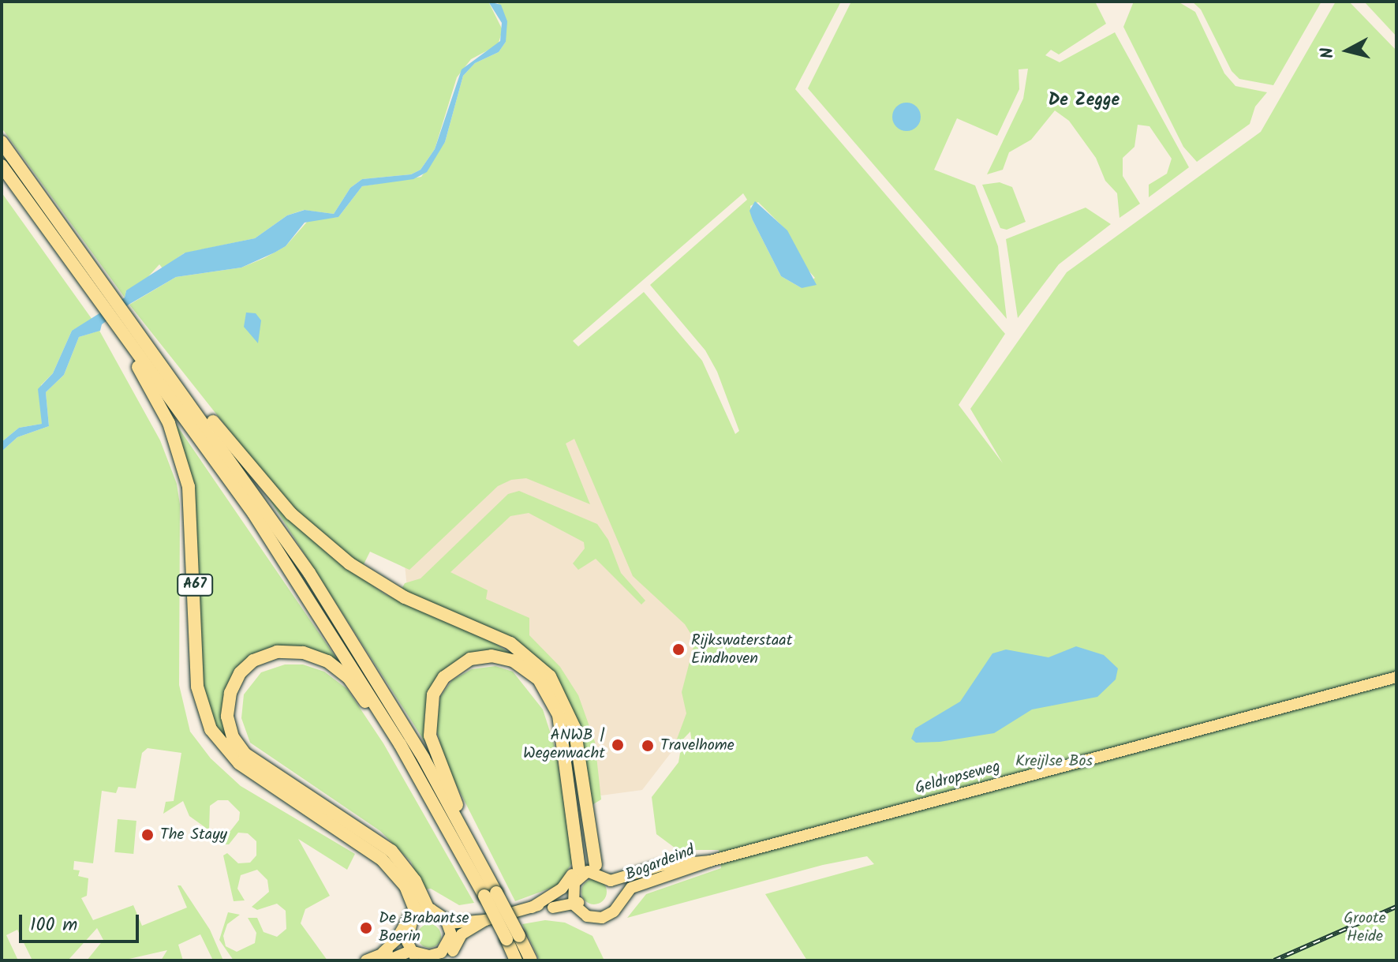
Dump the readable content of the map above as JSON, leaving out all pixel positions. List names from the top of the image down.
{
  "streets": {
    "highway": ["A67"],
    "main road": ["Geldropseweg", "Bogardeind"]
  },
  "crossings": [
    ["A67", "Bogardeind"],
    ["Geldropseweg", "Bogardeind"]
  ],
  "districts": ["De Zegge"],
  "parks": ["Kreijlse Bos", "Groote Heide"],
  "places": [
    "Rijkswaterstaat Eindhoven",
    "ANWB | Wegenwacht",
    "Travelhome",
    "The Stayy",
    "De Brabantse Boerin"
  ],
  "scale_bar": "100 m",
  "north": "left"
}
